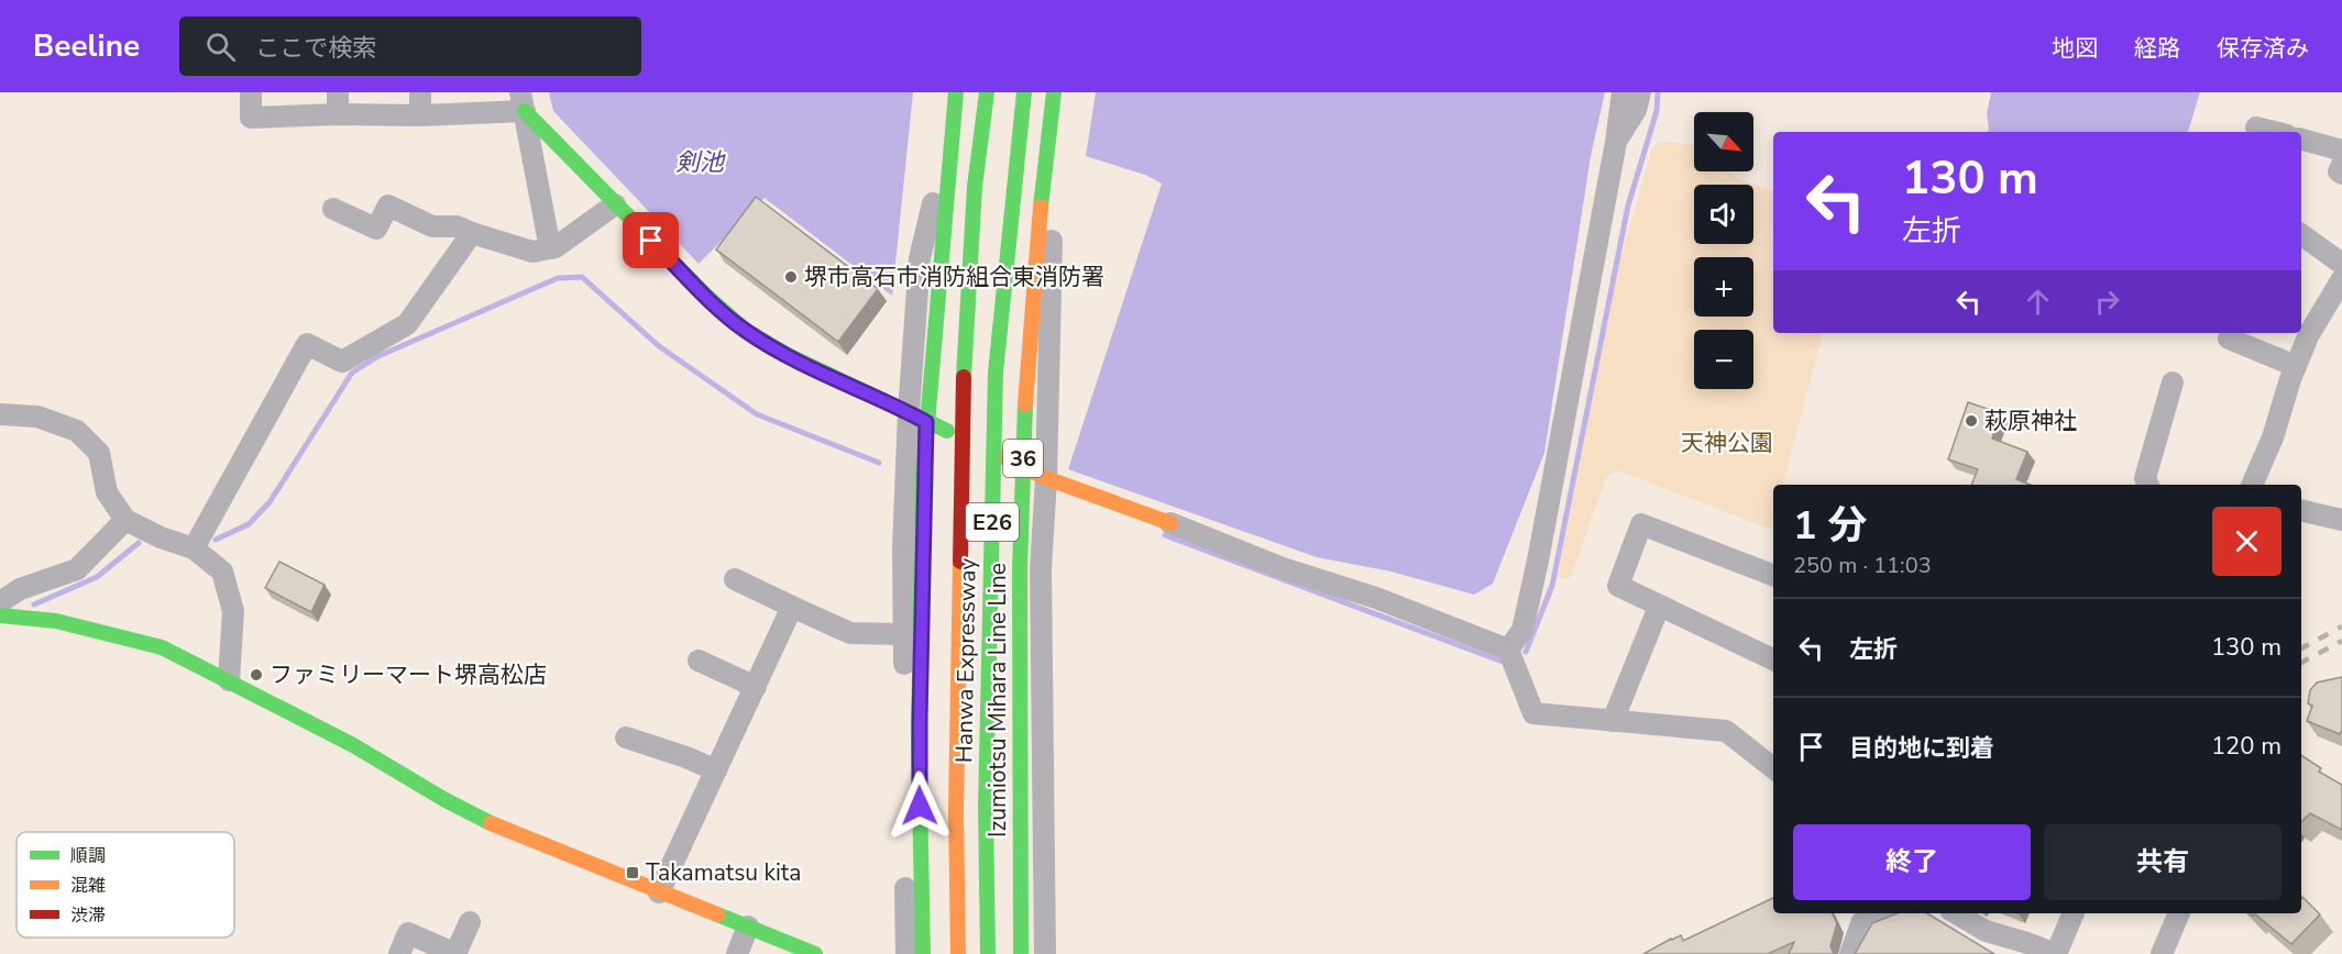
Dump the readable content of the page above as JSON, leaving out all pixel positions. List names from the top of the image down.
{
  "streets": {
    "main road": [
      "36",
      "E26",
      "Hanwa Expressway",
      "Izumiotsu Mihara Line Line"
    ]
  },
  "water": ["剣池"],
  "parks": ["天神公園"],
  "places": {
    "other": ["堺市高石市消防組合東消防署", "萩原神社", "ファミリーマート堺高松店"],
    "transit": ["Takamatsu kita"]
  },
  "legend": ["順調", "混雑", "渋滞"],
  "north": "bottom right",
  "page": {
    "header": "Beeline",
    "search": "ここで検索",
    "nav": ["地図", "経路", "保存済み"],
    "map_buttons": ["+", "−"],
    "turn": ["130 m", "左折"],
    "heading": ["1 分", "250 m · 11:03"],
    "list": [
      {
        "name": "左折",
        "value": "130 m"
      },
      {
        "name": "目的地に到着",
        "value": "120 m"
      }
    ],
    "buttons": ["終了", "共有"]
  }
}
